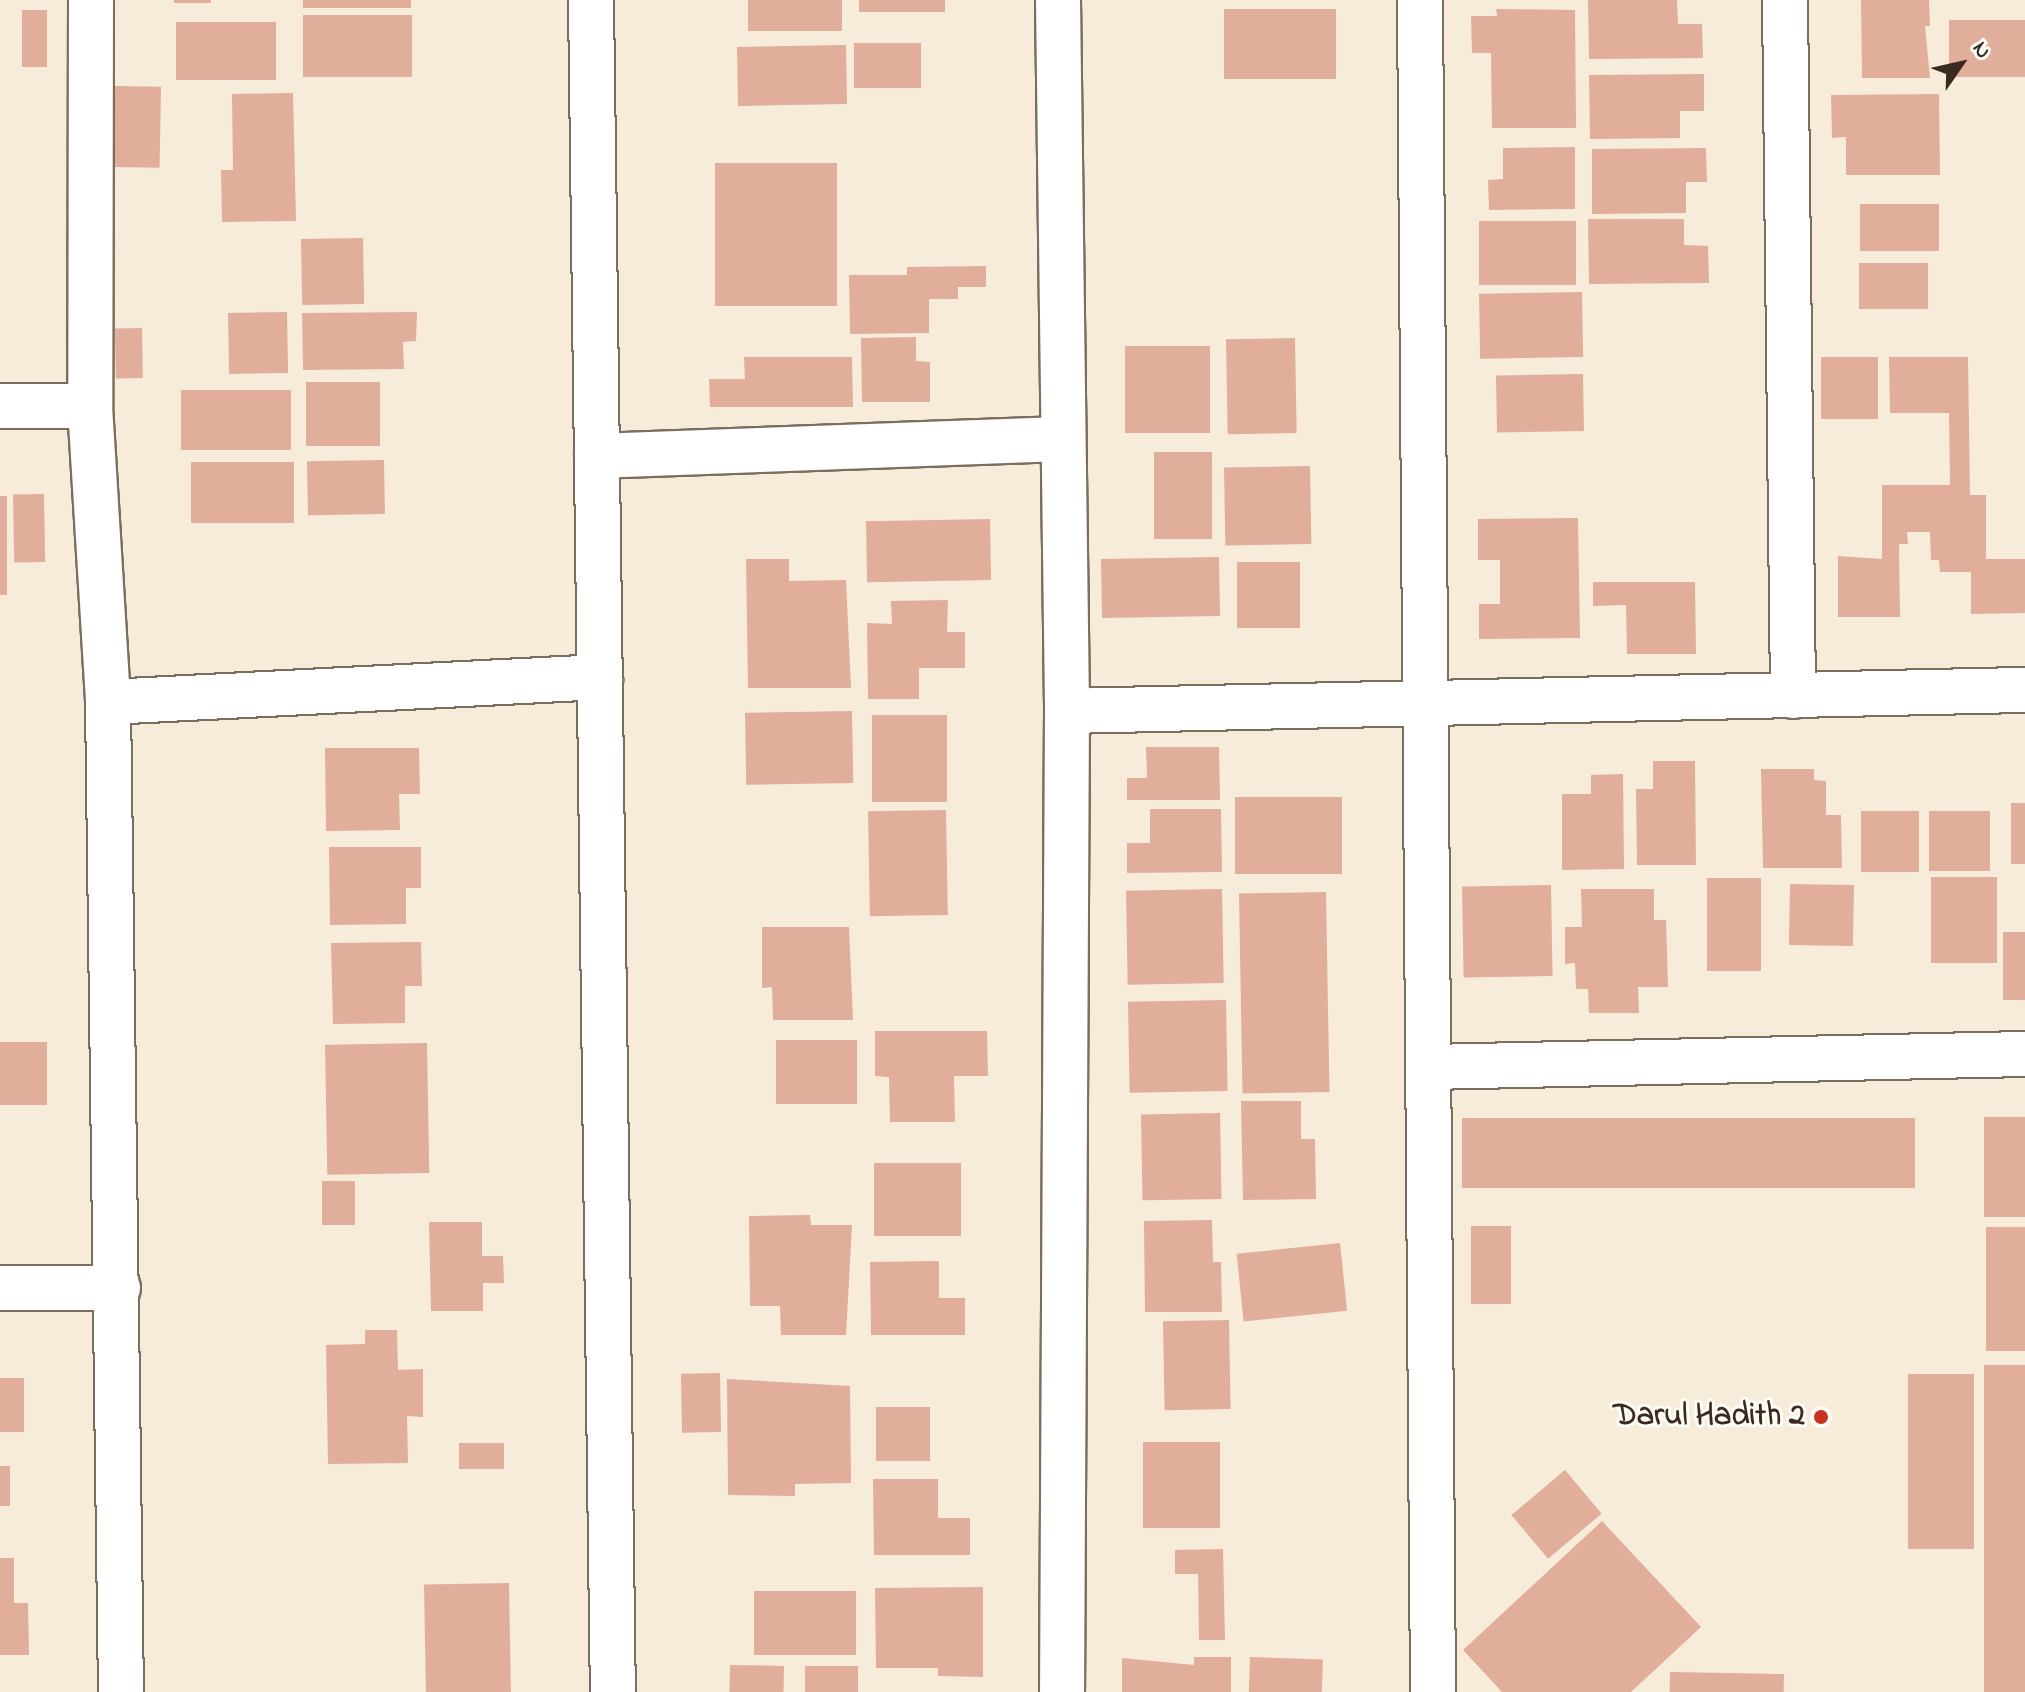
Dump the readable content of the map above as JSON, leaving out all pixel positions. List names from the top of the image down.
{
  "places": ["Darul Hadith 2"],
  "north": "top right"
}
